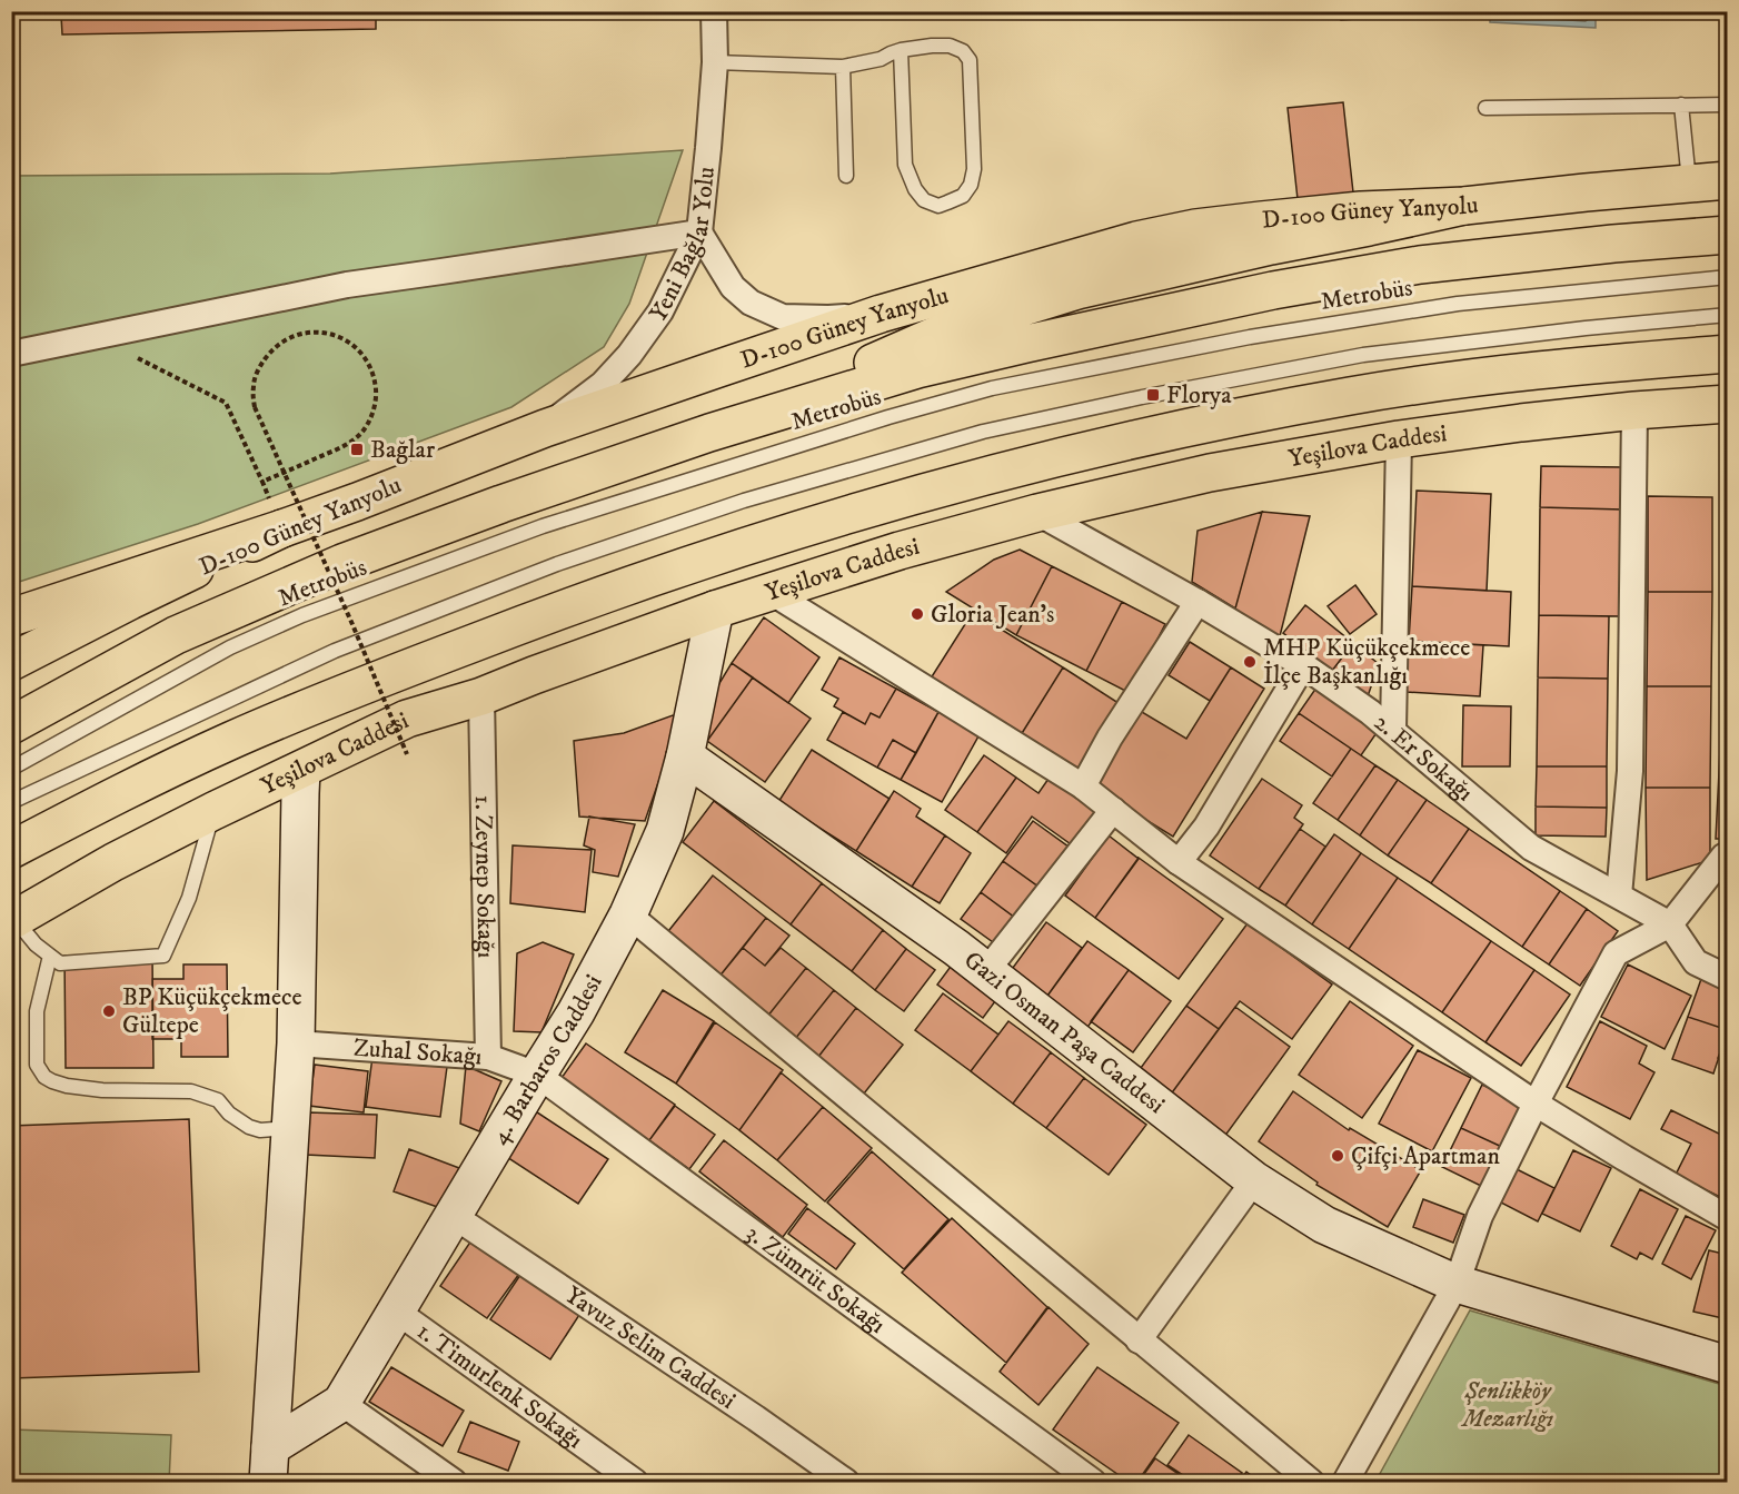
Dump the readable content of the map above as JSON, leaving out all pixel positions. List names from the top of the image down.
{
  "streets": {
    "main road": ["D-100 Güney Yanyolu", "Yeşilova Caddesi"],
    "street": [
      "Yeni Bağlar Yolu",
      "2. Er Sokağı",
      "1. Zeynep Sokağı",
      "Gazi Osman Paşa Caddesi",
      "Zuhal Sokağı",
      "4. Barbaros Caddesi",
      "3. Zümrüt Sokağı",
      "Yavuz Selim Caddesi",
      "1. Timurlenk Sokağı"
    ],
    "lane": ["Metrobüs"]
  },
  "crossings": [
    ["D-100 Güney Yanyolu", "Yeni Bağlar Yolu"],
    ["Yeşilova Caddesi", "2. Er Sokağı"],
    ["Yeşilova Caddesi", "1. Zeynep Sokağı"],
    ["Yeşilova Caddesi", "4. Barbaros Caddesi"],
    ["1. Zeynep Sokağı", "Zuhal Sokağı"],
    ["Gazi Osman Paşa Caddesi", "4. Barbaros Caddesi"],
    ["Zuhal Sokağı", "4. Barbaros Caddesi"],
    ["Zuhal Sokağı", "3. Zümrüt Sokağı"],
    ["4. Barbaros Caddesi", "3. Zümrüt Sokağı"],
    ["4. Barbaros Caddesi", "Yavuz Selim Caddesi"],
    ["4. Barbaros Caddesi", "1. Timurlenk Sokağı"]
  ],
  "parks": ["Şenlikköy Mezarlığı"],
  "places": {
    "transit": ["Florya", "Bağlar"],
    "other": [
      "Gloria Jean's",
      "MHP Küçükçekmece İlçe Başkanlığı",
      "BP Küçükçekmece Gültepe",
      "Çifçi Apartman"
    ]
  }
}
